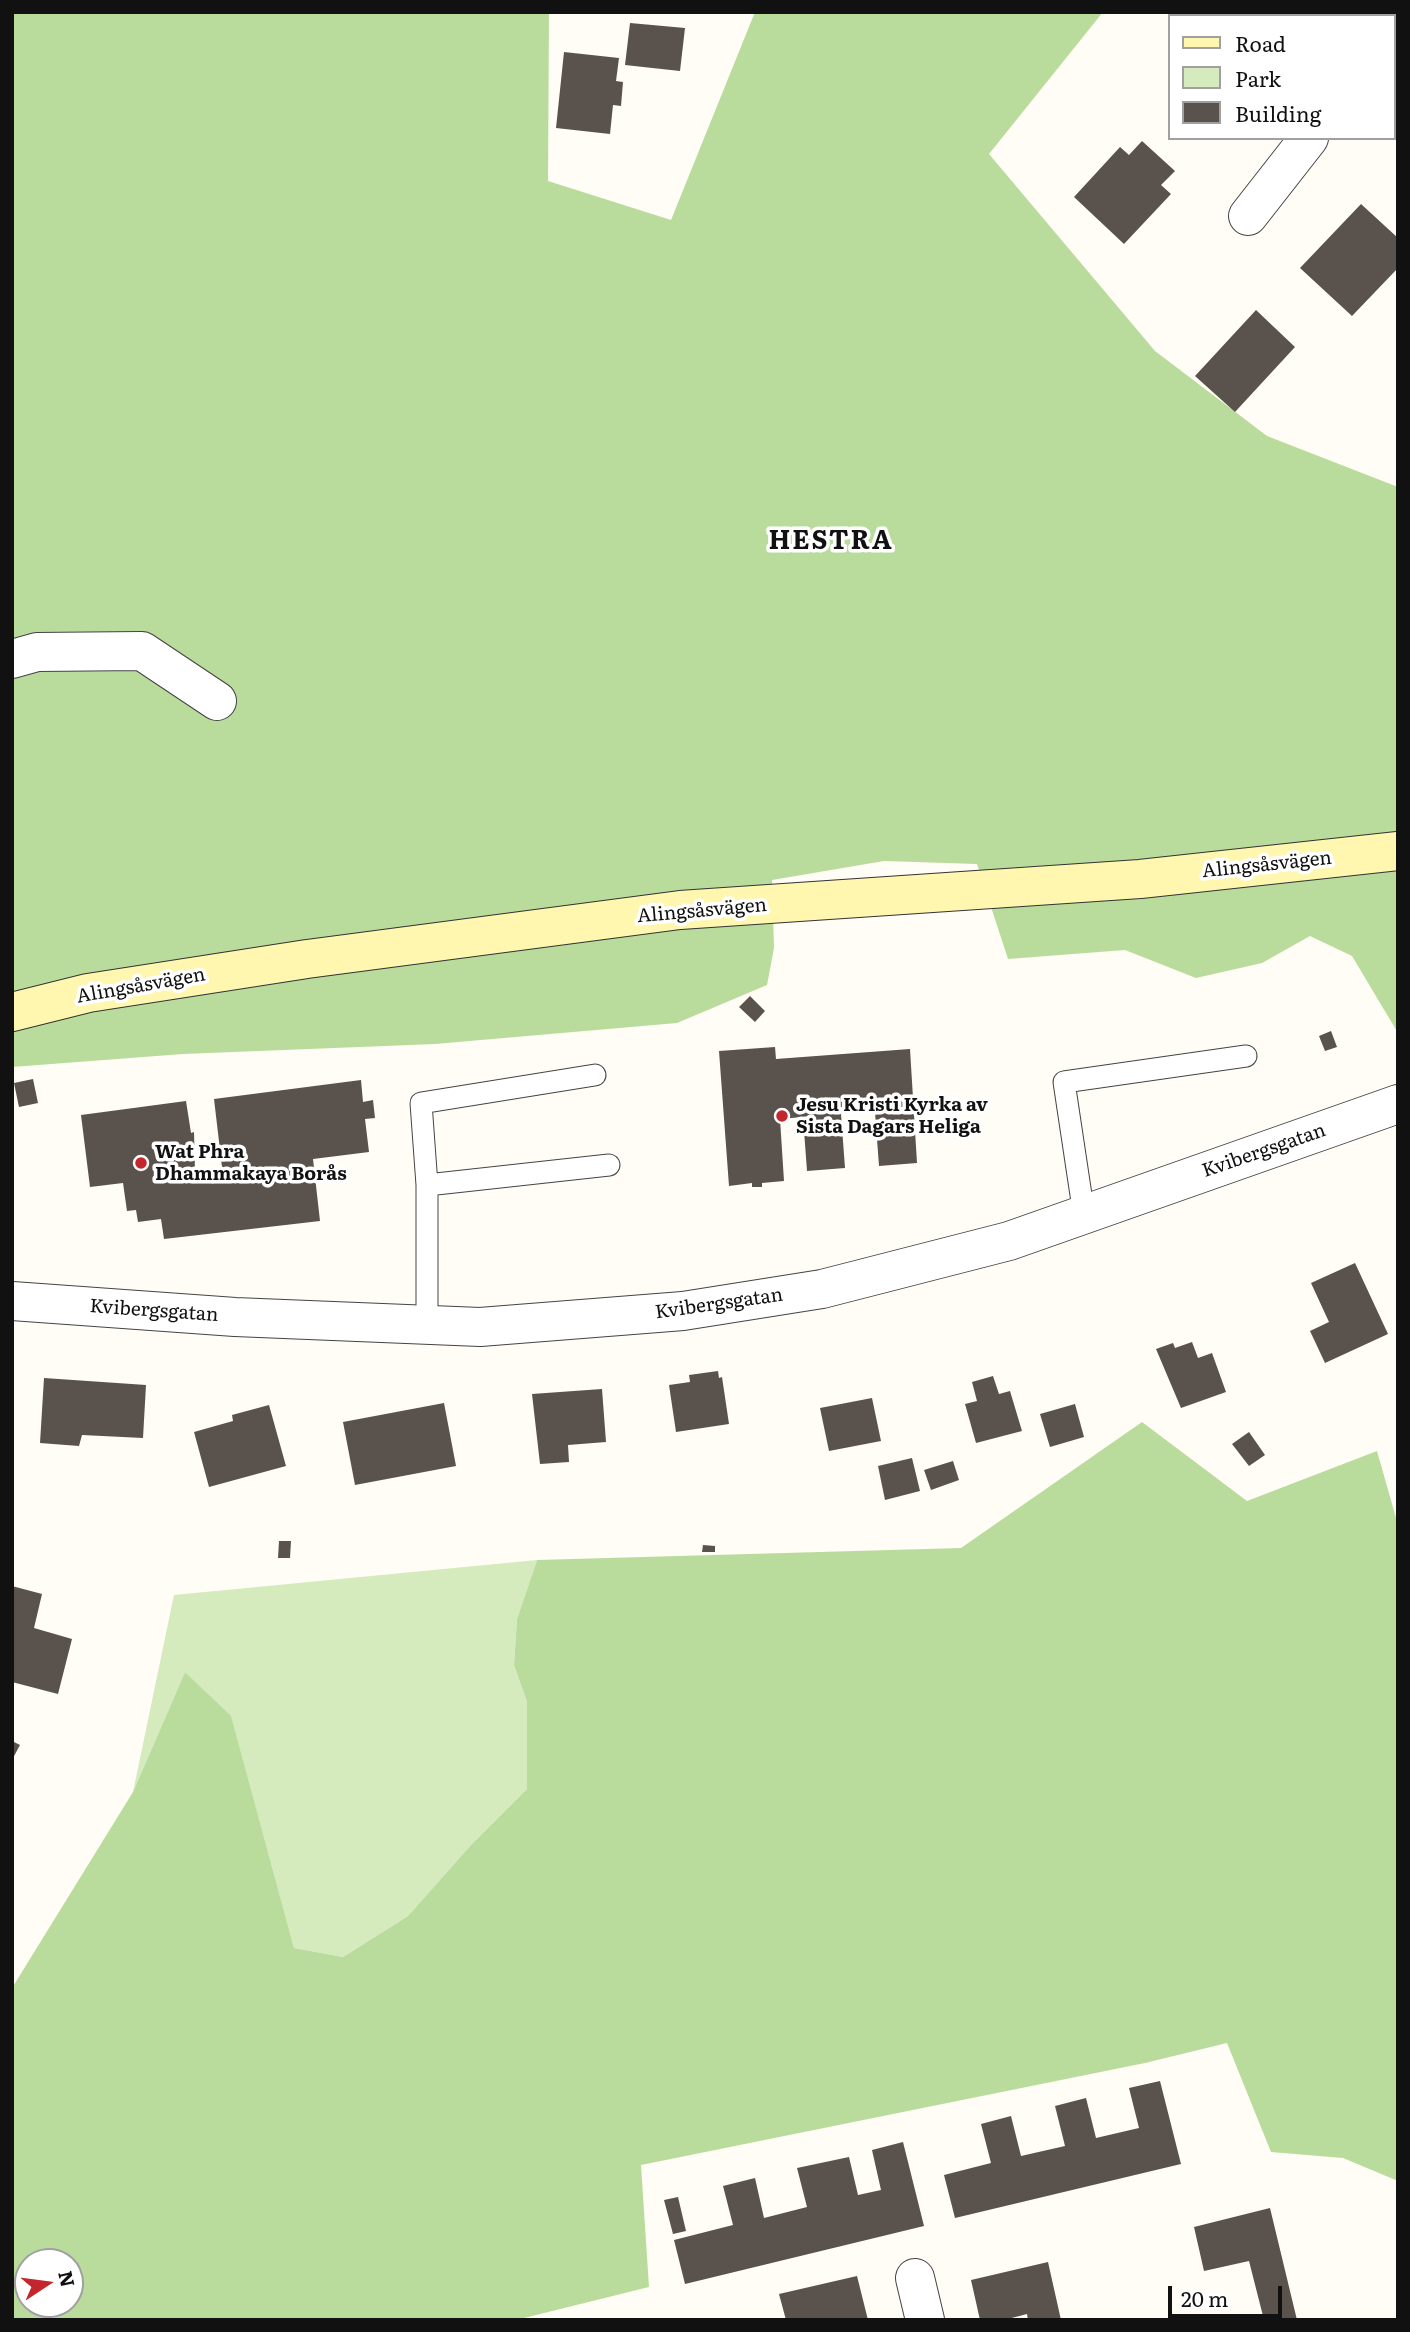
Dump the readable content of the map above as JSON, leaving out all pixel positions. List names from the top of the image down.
{
  "streets": {
    "main road": ["Alingsåsvägen"],
    "street": ["Kvibergsgatan"]
  },
  "districts": ["HESTRA"],
  "places": ["Jesu Kristi Kyrka av Sista Dagars Heliga", "Wat Phra Dhammakaya Borås"],
  "legend": ["Road", "Park", "Building"],
  "scale_bar": "20 m",
  "north": "right"
}
